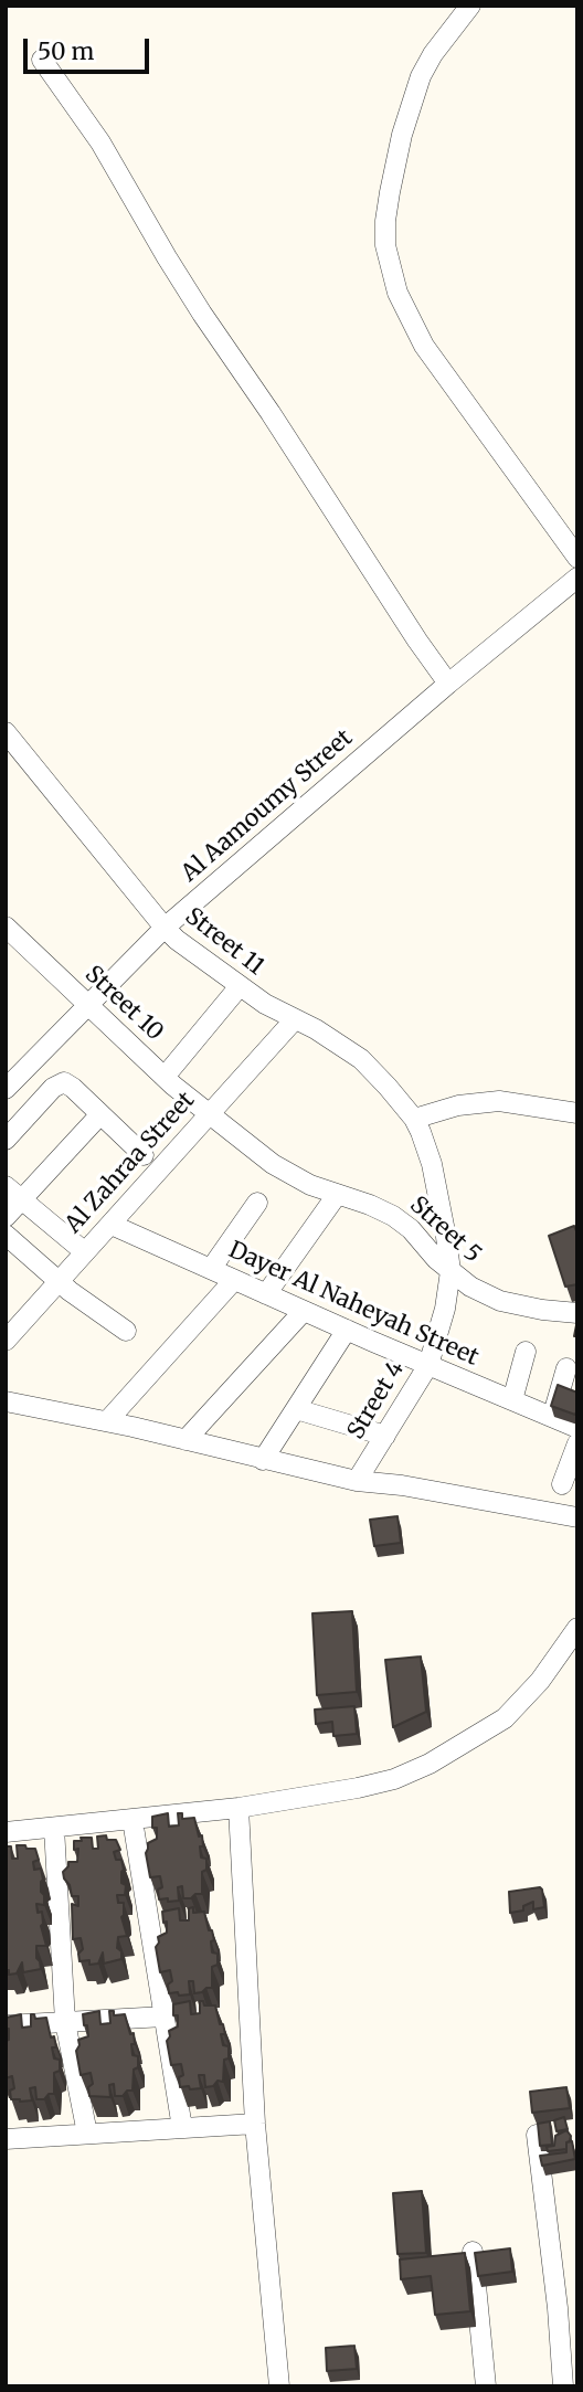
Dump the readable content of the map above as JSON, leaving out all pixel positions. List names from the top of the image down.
{
  "streets": {
    "street": [
      "Al Aamoumy Street",
      "Street 11",
      "Street 10",
      "Al Zahraa Street",
      "Street 5",
      "Dayer Al Naheyah Street",
      "Street 4"
    ]
  },
  "crossings": [
    ["Al Aamoumy Street", "Street 11"],
    ["Al Aamoumy Street", "Street 10"],
    ["Street 11", "Al Zahraa Street"],
    ["Street 11", "Street 4"],
    ["Street 10", "Al Zahraa Street"],
    ["Street 10", "Street 5"],
    ["Al Zahraa Street", "Street 5"],
    ["Al Zahraa Street", "Dayer Al Naheyah Street"],
    ["Street 5", "Street 4"],
    ["Dayer Al Naheyah Street", "Street 4"]
  ],
  "scale_bar": "50 m"
}
